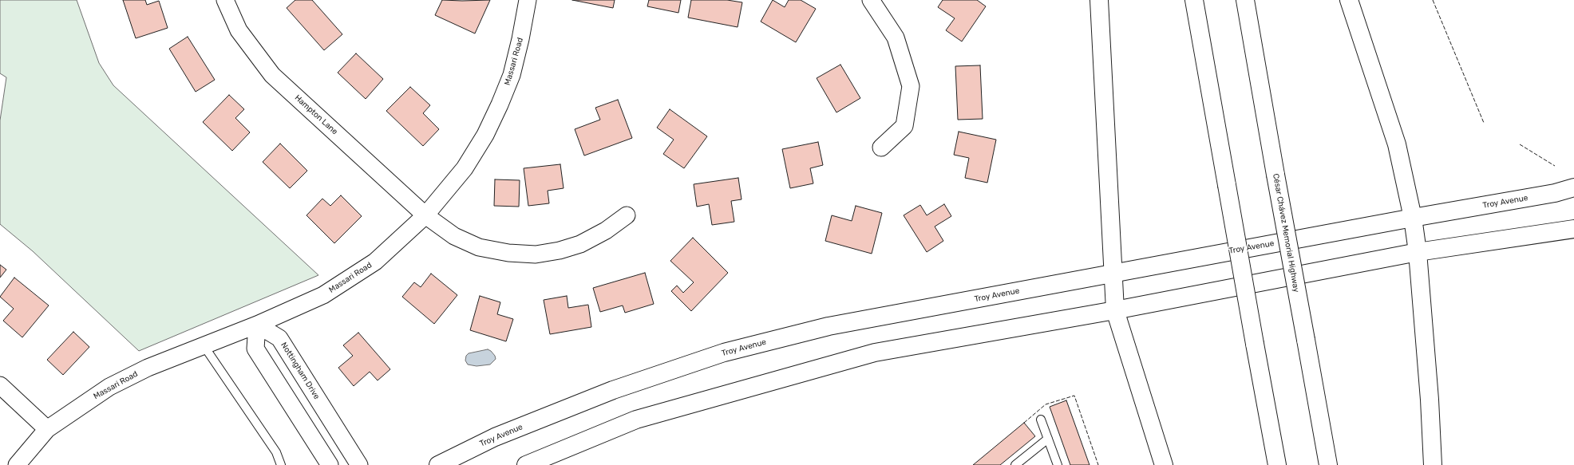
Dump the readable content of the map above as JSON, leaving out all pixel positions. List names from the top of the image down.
{
  "streets": {
    "main road": ["Troy Avenue", "César Chávez Memorial Highway"],
    "street": ["Massari Road", "Hampton Lane", "Nottingham Drive"]
  },
  "crossings": [
    ["Massari Road", "Hampton Lane"],
    ["Massari Road", "Nottingham Drive"]
  ]
}
